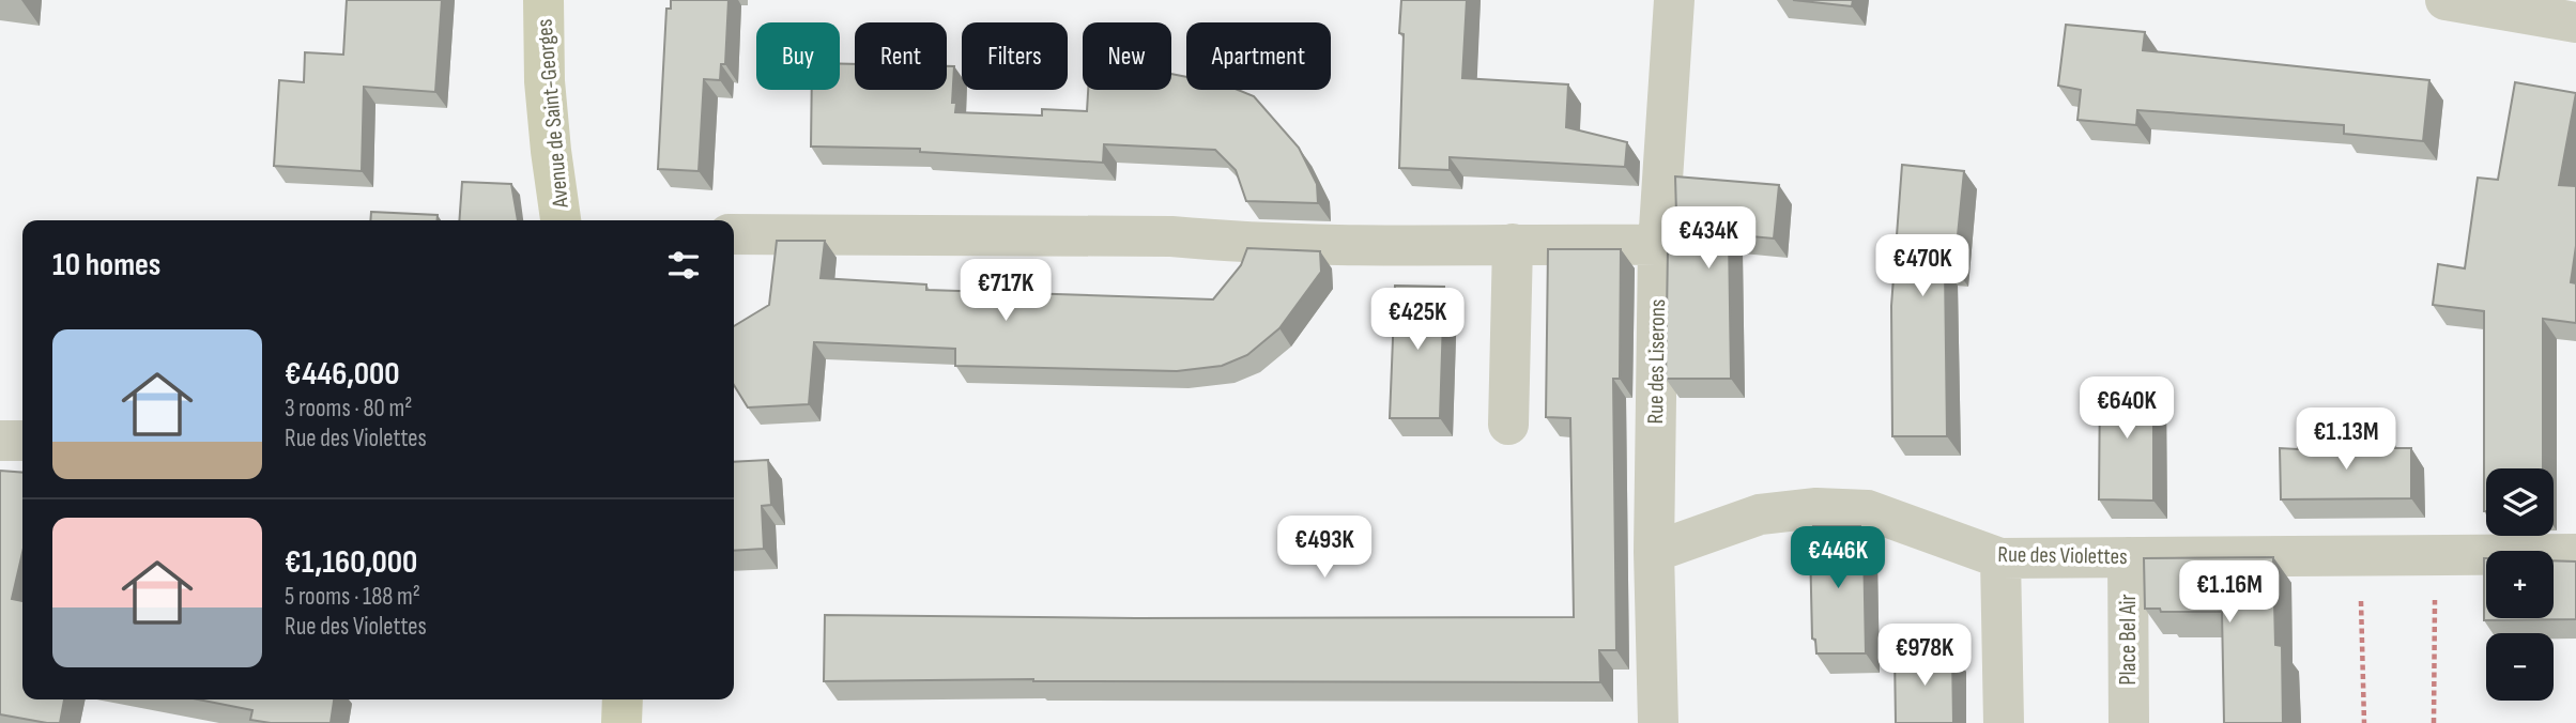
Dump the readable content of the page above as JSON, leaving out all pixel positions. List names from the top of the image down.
{
  "streets": {
    "main road": ["Avenue de Saint-Georges"],
    "street": ["Rue des Liserons", "Rue des Violettes", "Place Bel Air"]
  },
  "crossings": [
    ["Rue des Liserons", "Rue des Violettes"],
    ["Rue des Violettes", "Place Bel Air"]
  ],
  "page": {
    "chip": [
      "Buy",
      "Rent",
      "Filters",
      "New",
      "Apartment"
    ],
    "price": [
      "€434K",
      "€470K",
      "€717K",
      "€425K",
      "€640K",
      "€1.13M",
      "€493K",
      "€446K",
      "€1.16M",
      "€978K"
    ],
    "heading": "10 homes",
    "list": [
      {
        "name": "€446,000",
        "note": "3 rooms · 80 m² · Rue des Violettes"
      },
      {
        "name": "€1,160,000",
        "note": "5 rooms · 188 m² · Rue des Violettes"
      }
    ],
    "map_buttons": ["+", "−"]
  }
}
